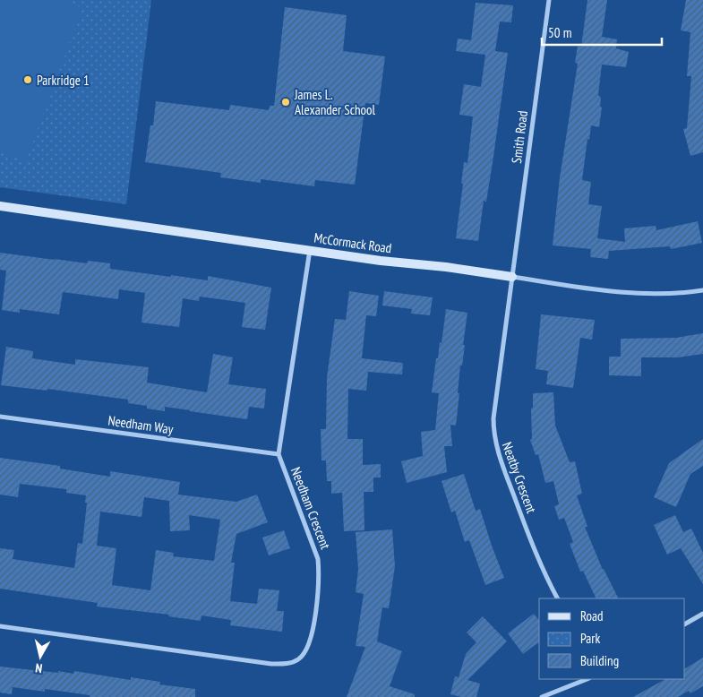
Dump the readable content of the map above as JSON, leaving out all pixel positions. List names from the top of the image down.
{
  "streets": {
    "street": [
      "Smith Road",
      "McCormack Road",
      "Needham Way",
      "Neatby Crescent",
      "Needham Crescent"
    ]
  },
  "crossings": [
    ["Smith Road", "McCormack Road"],
    ["Smith Road", "Neatby Crescent"],
    ["McCormack Road", "Neatby Crescent"],
    ["McCormack Road", "Needham Crescent"],
    ["Needham Way", "Needham Crescent"]
  ],
  "places": ["Parkridge 1", "James L. Alexander School"],
  "legend": ["Road", "Park", "Building"],
  "scale_bar": "50 m",
  "north": "bottom"
}
